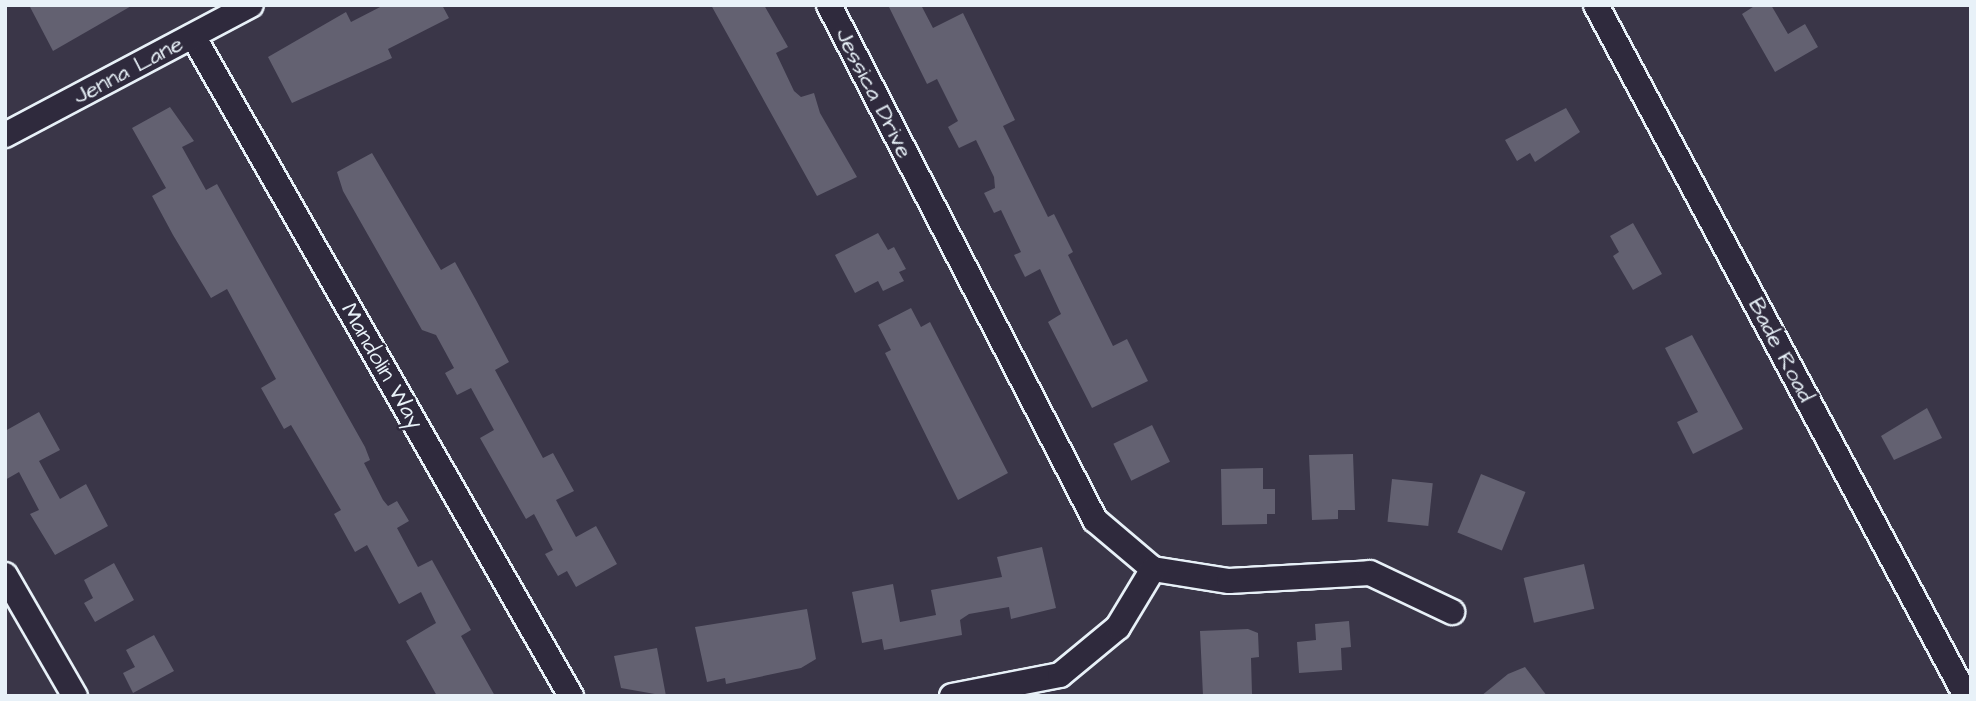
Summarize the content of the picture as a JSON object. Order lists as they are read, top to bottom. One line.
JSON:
{"streets":{"street":["Jenna Lane","Jessica Drive","Bade Road","Mandolin Way"]},"crossings":[["Jenna Lane","Mandolin Way"]]}
